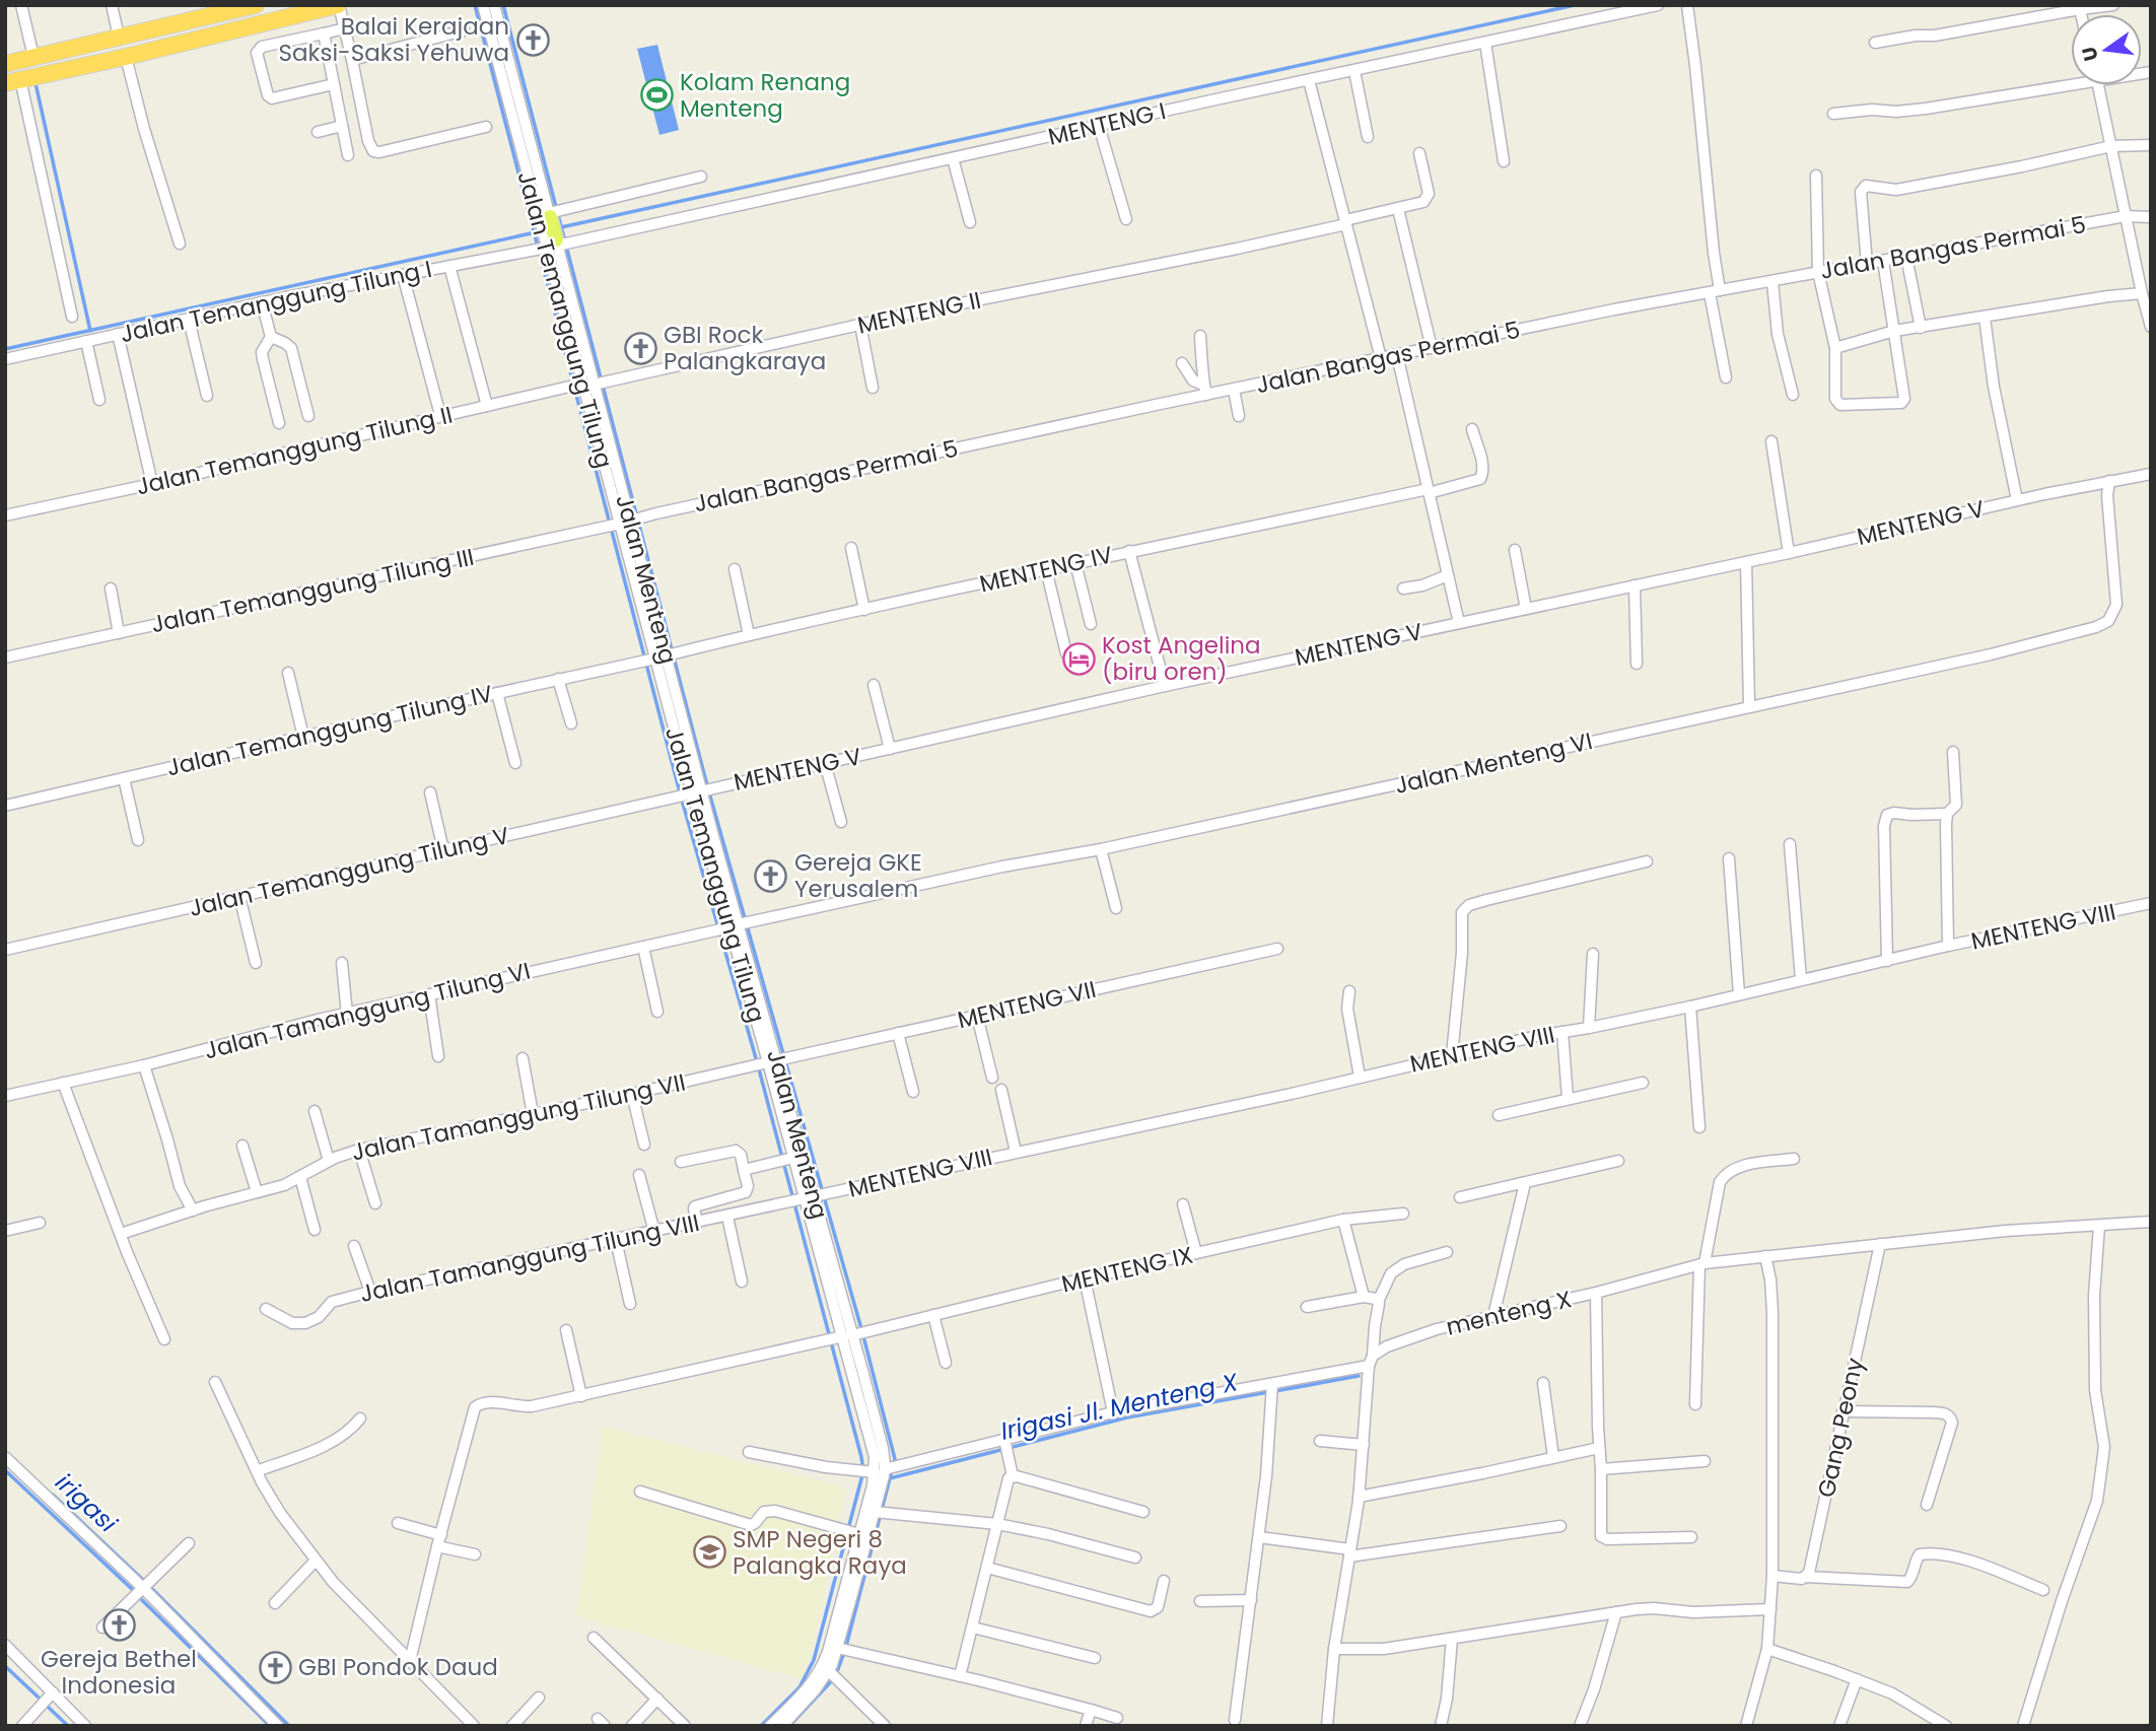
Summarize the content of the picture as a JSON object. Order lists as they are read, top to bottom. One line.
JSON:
{"streets":{"main road":["Jalan Temanggung Tilung"],"street":["MENTENG I","Jalan Bangas Permai 5","Jalan Temanggung Tilung I","MENTENG II","Jalan Temanggung Tilung II","MENTENG V","MENTENG IV","Jalan Menteng","Jalan Temanggung Tilung III","Jalan Temanggung Tilung IV","Jalan Menteng VI","Jalan Temanggung Tilung V","MENTENG VIII","MENTENG VII","Jalan Tamanggung Tilung VI","Jalan Tamanggung Tilung VII","Jalan Tamanggung Tilung VIII","MENTENG IX","menteng X","Gang Peony"]},"crossings":[["MENTENG I","Jalan Temanggung Tilung I"],["MENTENG I","Jalan Temanggung Tilung"],["Jalan Bangas Permai 5","Jalan Temanggung Tilung"],["Jalan Bangas Permai 5","Jalan Temanggung Tilung III"],["Jalan Temanggung Tilung I","Jalan Temanggung Tilung"],["MENTENG II","Jalan Temanggung Tilung"],["MENTENG II","Jalan Temanggung Tilung II"],["Jalan Temanggung Tilung","Jalan Temanggung Tilung II"],["Jalan Temanggung Tilung","MENTENG V"],["Jalan Temanggung Tilung","MENTENG IV"],["Jalan Temanggung Tilung","Jalan Menteng"],["Jalan Temanggung Tilung","Jalan Temanggung Tilung III"],["Jalan Temanggung Tilung","Jalan Temanggung Tilung IV"],["Jalan Temanggung Tilung","Jalan Menteng VI"],["Jalan Temanggung Tilung","Jalan Temanggung Tilung V"],["Jalan Temanggung Tilung","MENTENG VIII"],["Jalan Temanggung Tilung","MENTENG VII"],["Jalan Temanggung Tilung","Jalan Tamanggung Tilung VI"],["Jalan Temanggung Tilung","Jalan Tamanggung Tilung VII"],["Jalan Temanggung Tilung","Jalan Tamanggung Tilung VIII"],["Jalan Temanggung Tilung","MENTENG IX"],["Jalan Temanggung Tilung","menteng X"],["MENTENG V","Jalan Menteng VI"],["MENTENG V","Jalan Temanggung Tilung V"],["MENTENG IV","Jalan Temanggung Tilung IV"],["Jalan Menteng","MENTENG VIII"],["Jalan Menteng","MENTENG VII"],["Jalan Menteng","Jalan Tamanggung Tilung VII"],["Jalan Menteng","Jalan Tamanggung Tilung VIII"],["Jalan Menteng VI","Jalan Tamanggung Tilung VI"],["MENTENG VIII","Jalan Tamanggung Tilung VIII"],["MENTENG VII","Jalan Tamanggung Tilung VII"],["menteng X","Gang Peony"]],"water":["Irigasi Jl. Menteng X","irigasi"],"places":{"church":["Balai Kerajaan Saksi-Saksi Yehuwa","GBI Rock Palangkaraya","Gereja GKE Yerusalem","Gereja Bethel Indonesia","GBI Pondok Daud"],"sports":["Kolam Renang Menteng"],"hotel":["Kost Angelina (biru oren)"],"school or university":["SMP Negeri 8 Palangka Raya"]},"north":"left"}
